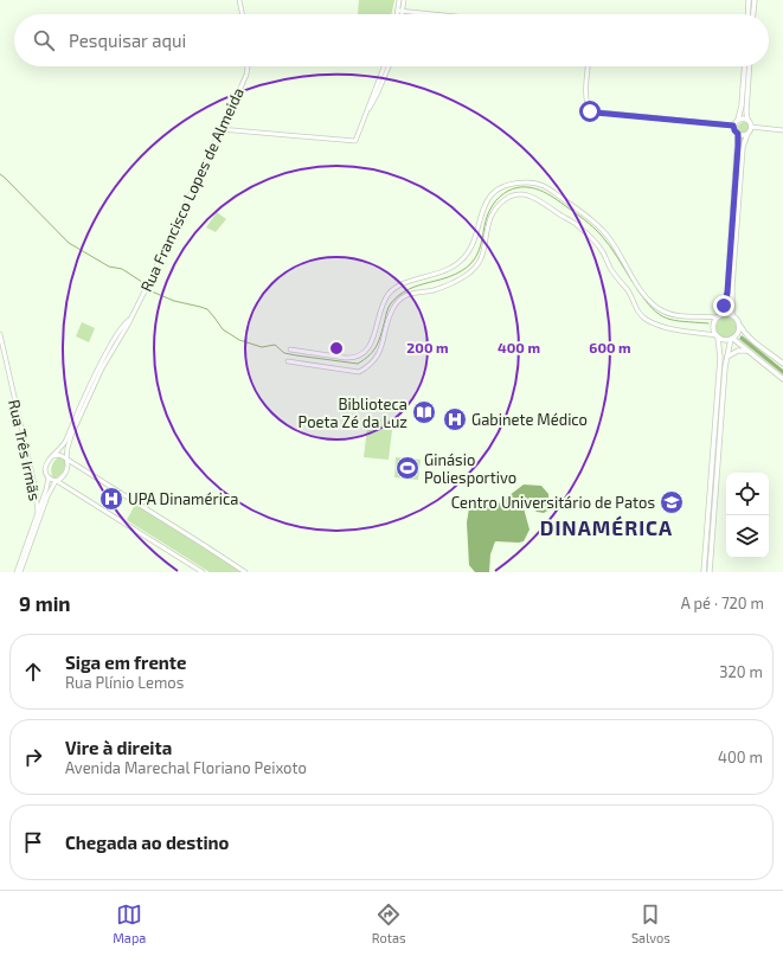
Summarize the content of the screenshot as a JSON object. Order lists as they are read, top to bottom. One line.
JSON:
{"streets":{"street":["Rua Francisco Lopes de Almeida","Rua Três Irmãs"]},"districts":["DINAMÉRICA"],"places":{"library":["Biblioteca Poeta Zé da Luz"],"hospital":["Gabinete Médico","UPA Dinamérica"],"sports":["Ginásio Poliesportivo"],"school or university":["Centro Universitário de Patos"]},"page":{"search":"Pesquisar aqui","heading":["9 min","A pé · 720 m"],"list":[["Siga em frente","Rua Plínio Lemos","320 m"],["Vire à direita","Avenida Marechal Floriano Peixoto","400 m"],"Chegada ao destino"],"nav":["Mapa","Rotas","Salvos"]},"rings":["200 m","400 m","600 m"]}
